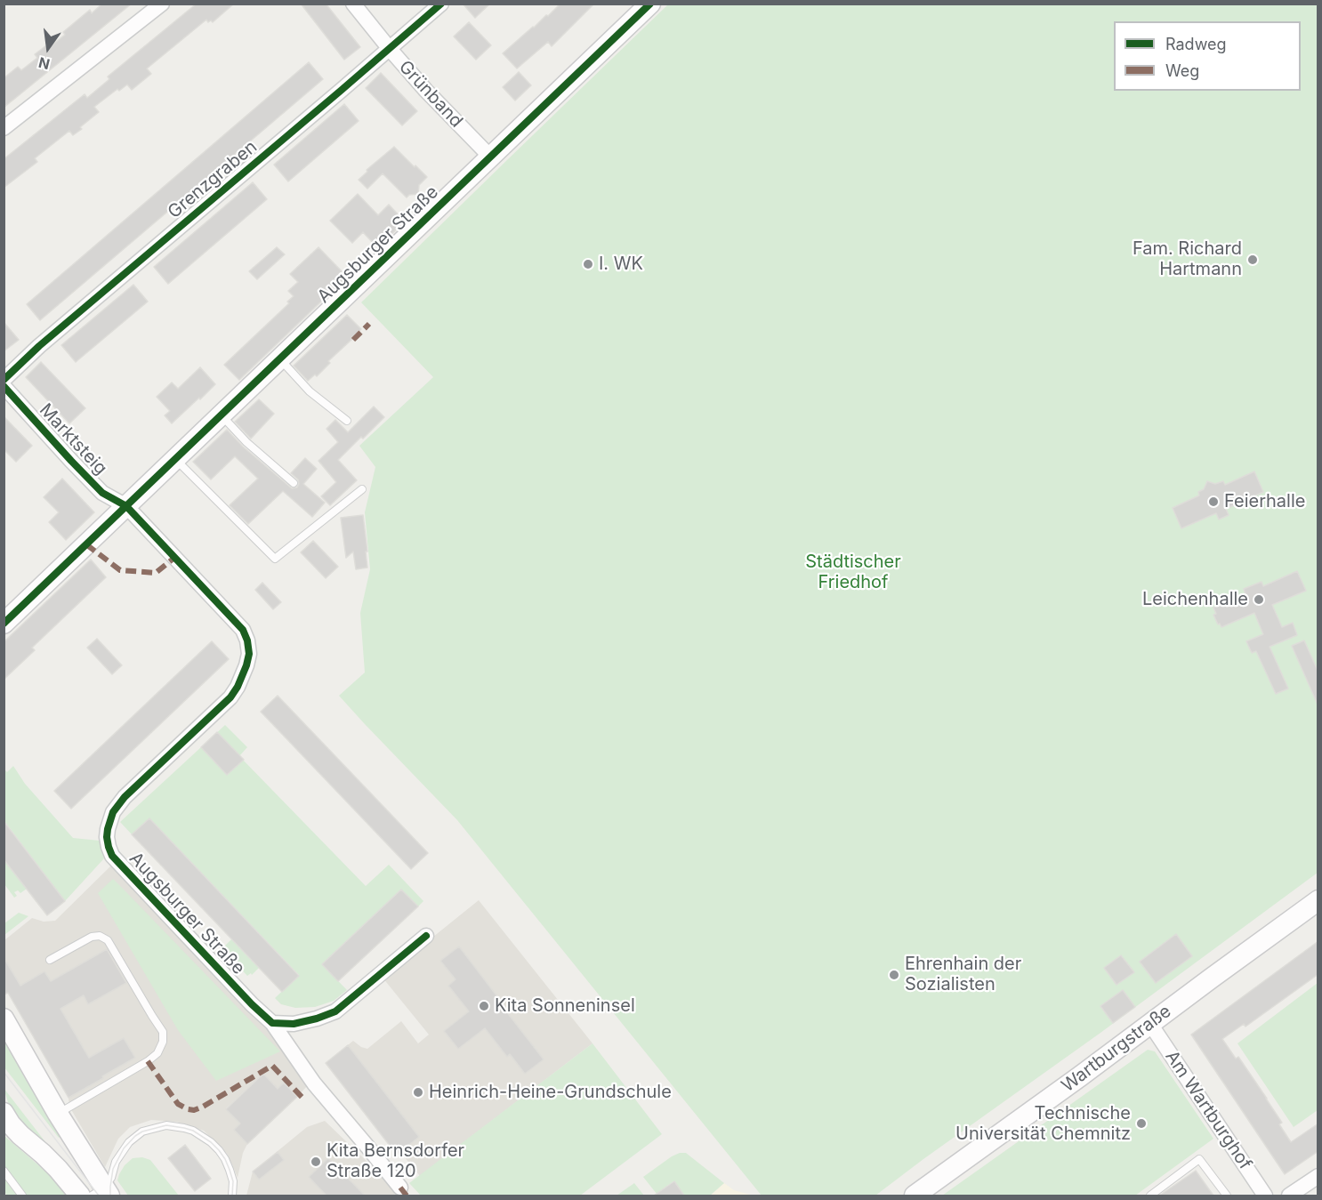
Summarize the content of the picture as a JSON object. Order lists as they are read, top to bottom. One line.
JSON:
{"streets":{"street":["Grünband","Grenzgraben","Augsburger Straße","Marktsteig","Wartburgstraße","Am Wartburghof"]},"crossings":[["Grünband","Grenzgraben"],["Grünband","Augsburger Straße"],["Augsburger Straße","Marktsteig"],["Wartburgstraße","Am Wartburghof"]],"parks":["Städtischer Friedhof"],"places":["Fam. Richard Hartmann","I. WK","Feierhalle","Leichenhalle","Ehrenhain der Sozialisten","Kita Sonneninsel","Heinrich-Heine-Grundschule","Technische Universität Chemnitz","Kita Bernsdorfer Straße 120"],"legend":["Radweg","Weg"],"north":"bottom"}
